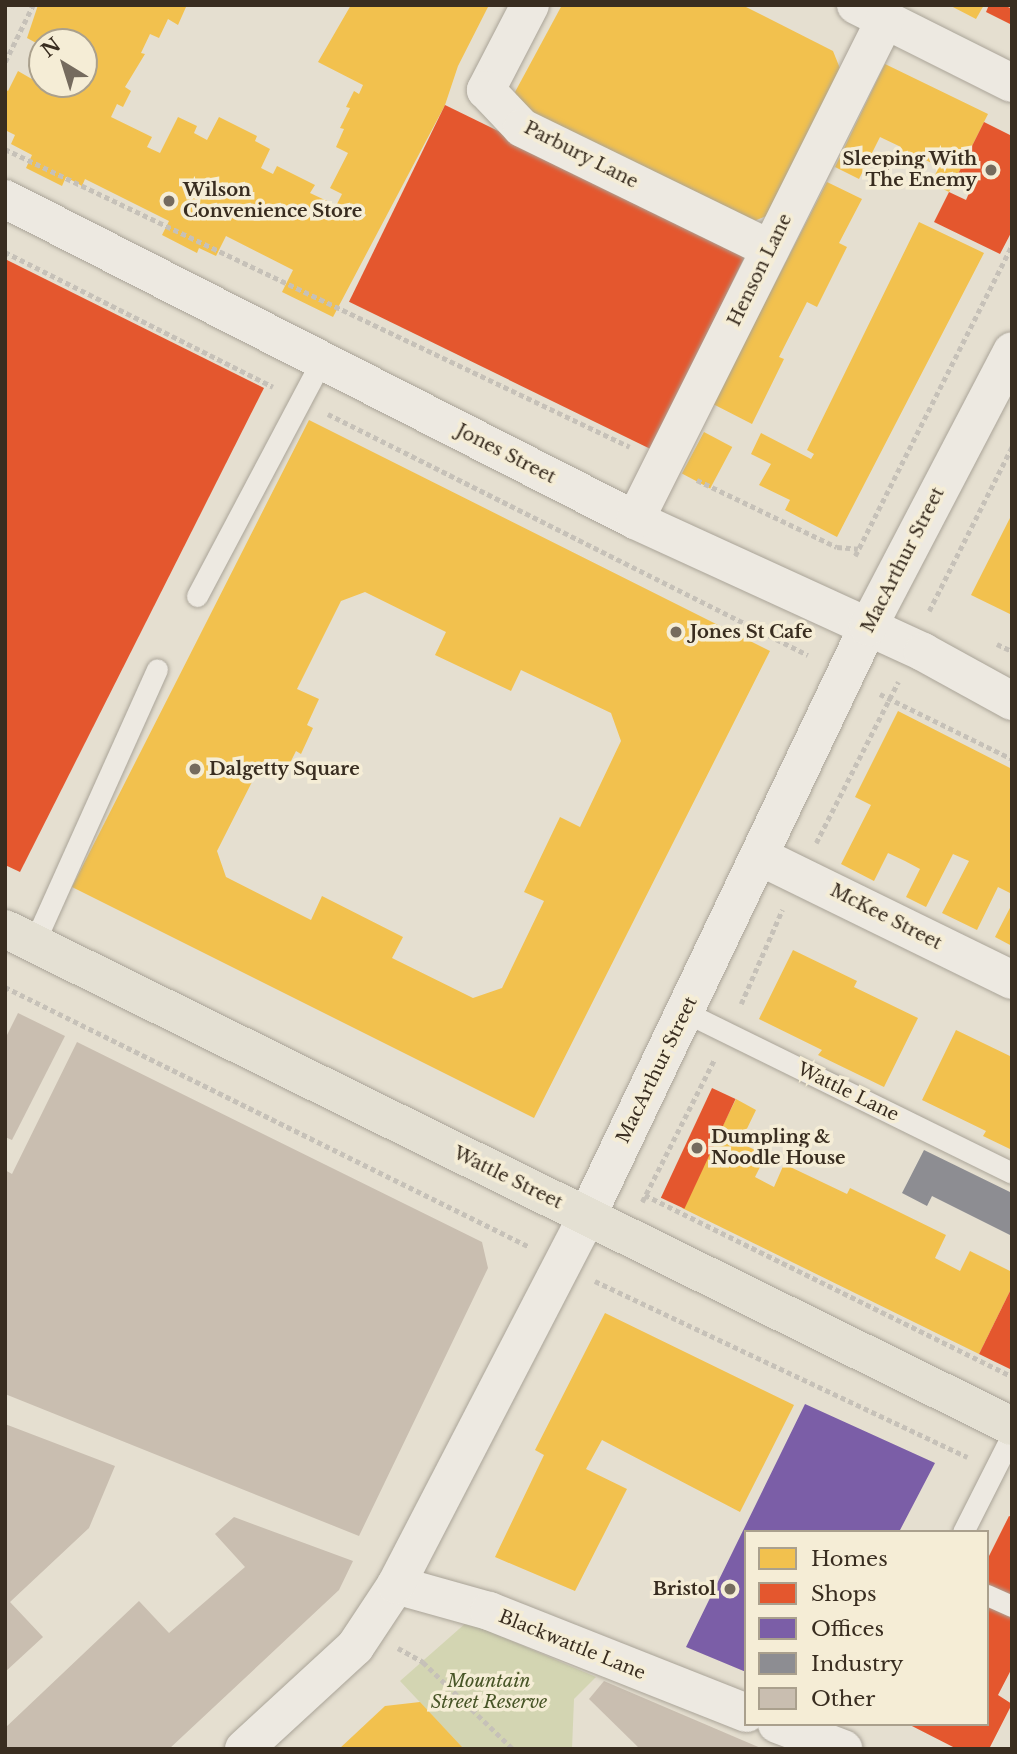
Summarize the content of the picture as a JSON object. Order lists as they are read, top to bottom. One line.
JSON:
{"streets":{"main road":["Wattle Street"],"street":["Parbury Lane","Henson Lane","Jones Street","MacArthur Street","McKee Street","Blackwattle Lane"],"lane":["Wattle Lane"]},"crossings":[["Parbury Lane","Henson Lane"],["Henson Lane","Jones Street"],["Jones Street","MacArthur Street"],["MacArthur Street","McKee Street"],["MacArthur Street","Wattle Lane"],["MacArthur Street","Wattle Street"],["MacArthur Street","Blackwattle Lane"]],"parks":["Mountain Street Reserve"],"places":["Sleeping With The Enemy","Wilson Convenience Store","Jones St Cafe","Dalgetty Square","Dumpling & Noodle House","Bristol"],"legend":["Homes","Shops","Offices","Industry","Other"],"north":"top left"}
